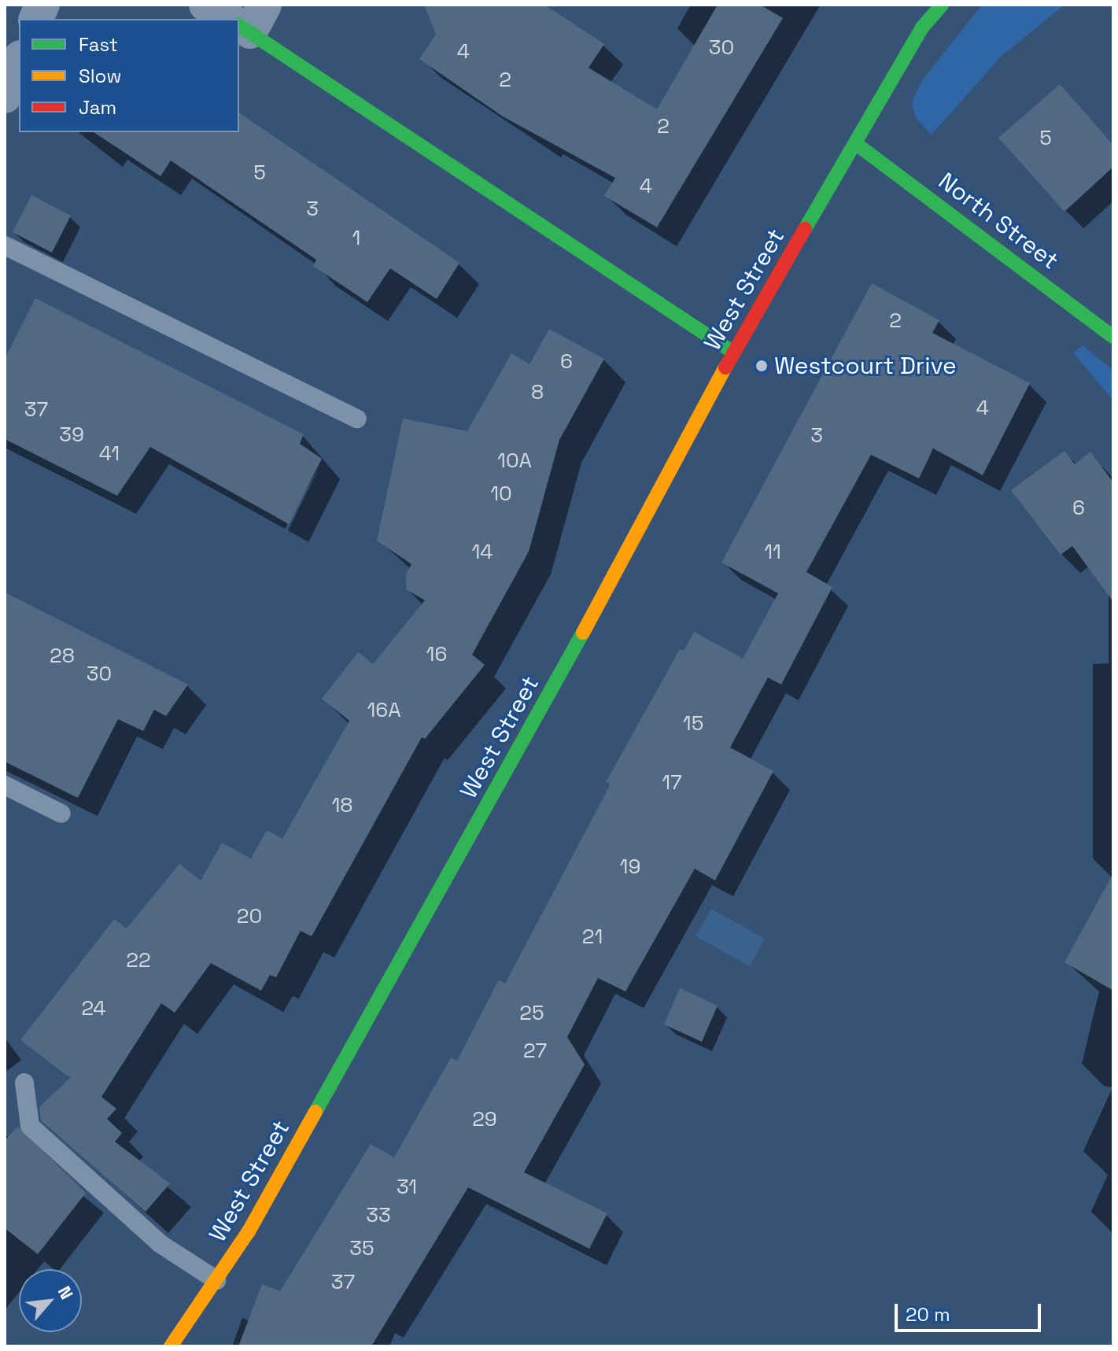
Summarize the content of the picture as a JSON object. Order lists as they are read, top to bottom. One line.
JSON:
{"streets":{"street":["North Street","West Street"]},"crossings":[["North Street","West Street"]],"places":["Westcourt Drive"],"house_numbers":["30","4","2","2","5","5","4","3","1","2","6","8","4","37","39","3","41","10A","10","6","14","11","16","28","30","16A","15","17","18","19","20","21","22","24","25","27","29","31","33","35","37"],"legend":["Fast","Slow","Jam"],"scale_bar":"20 m","north":"top right"}
